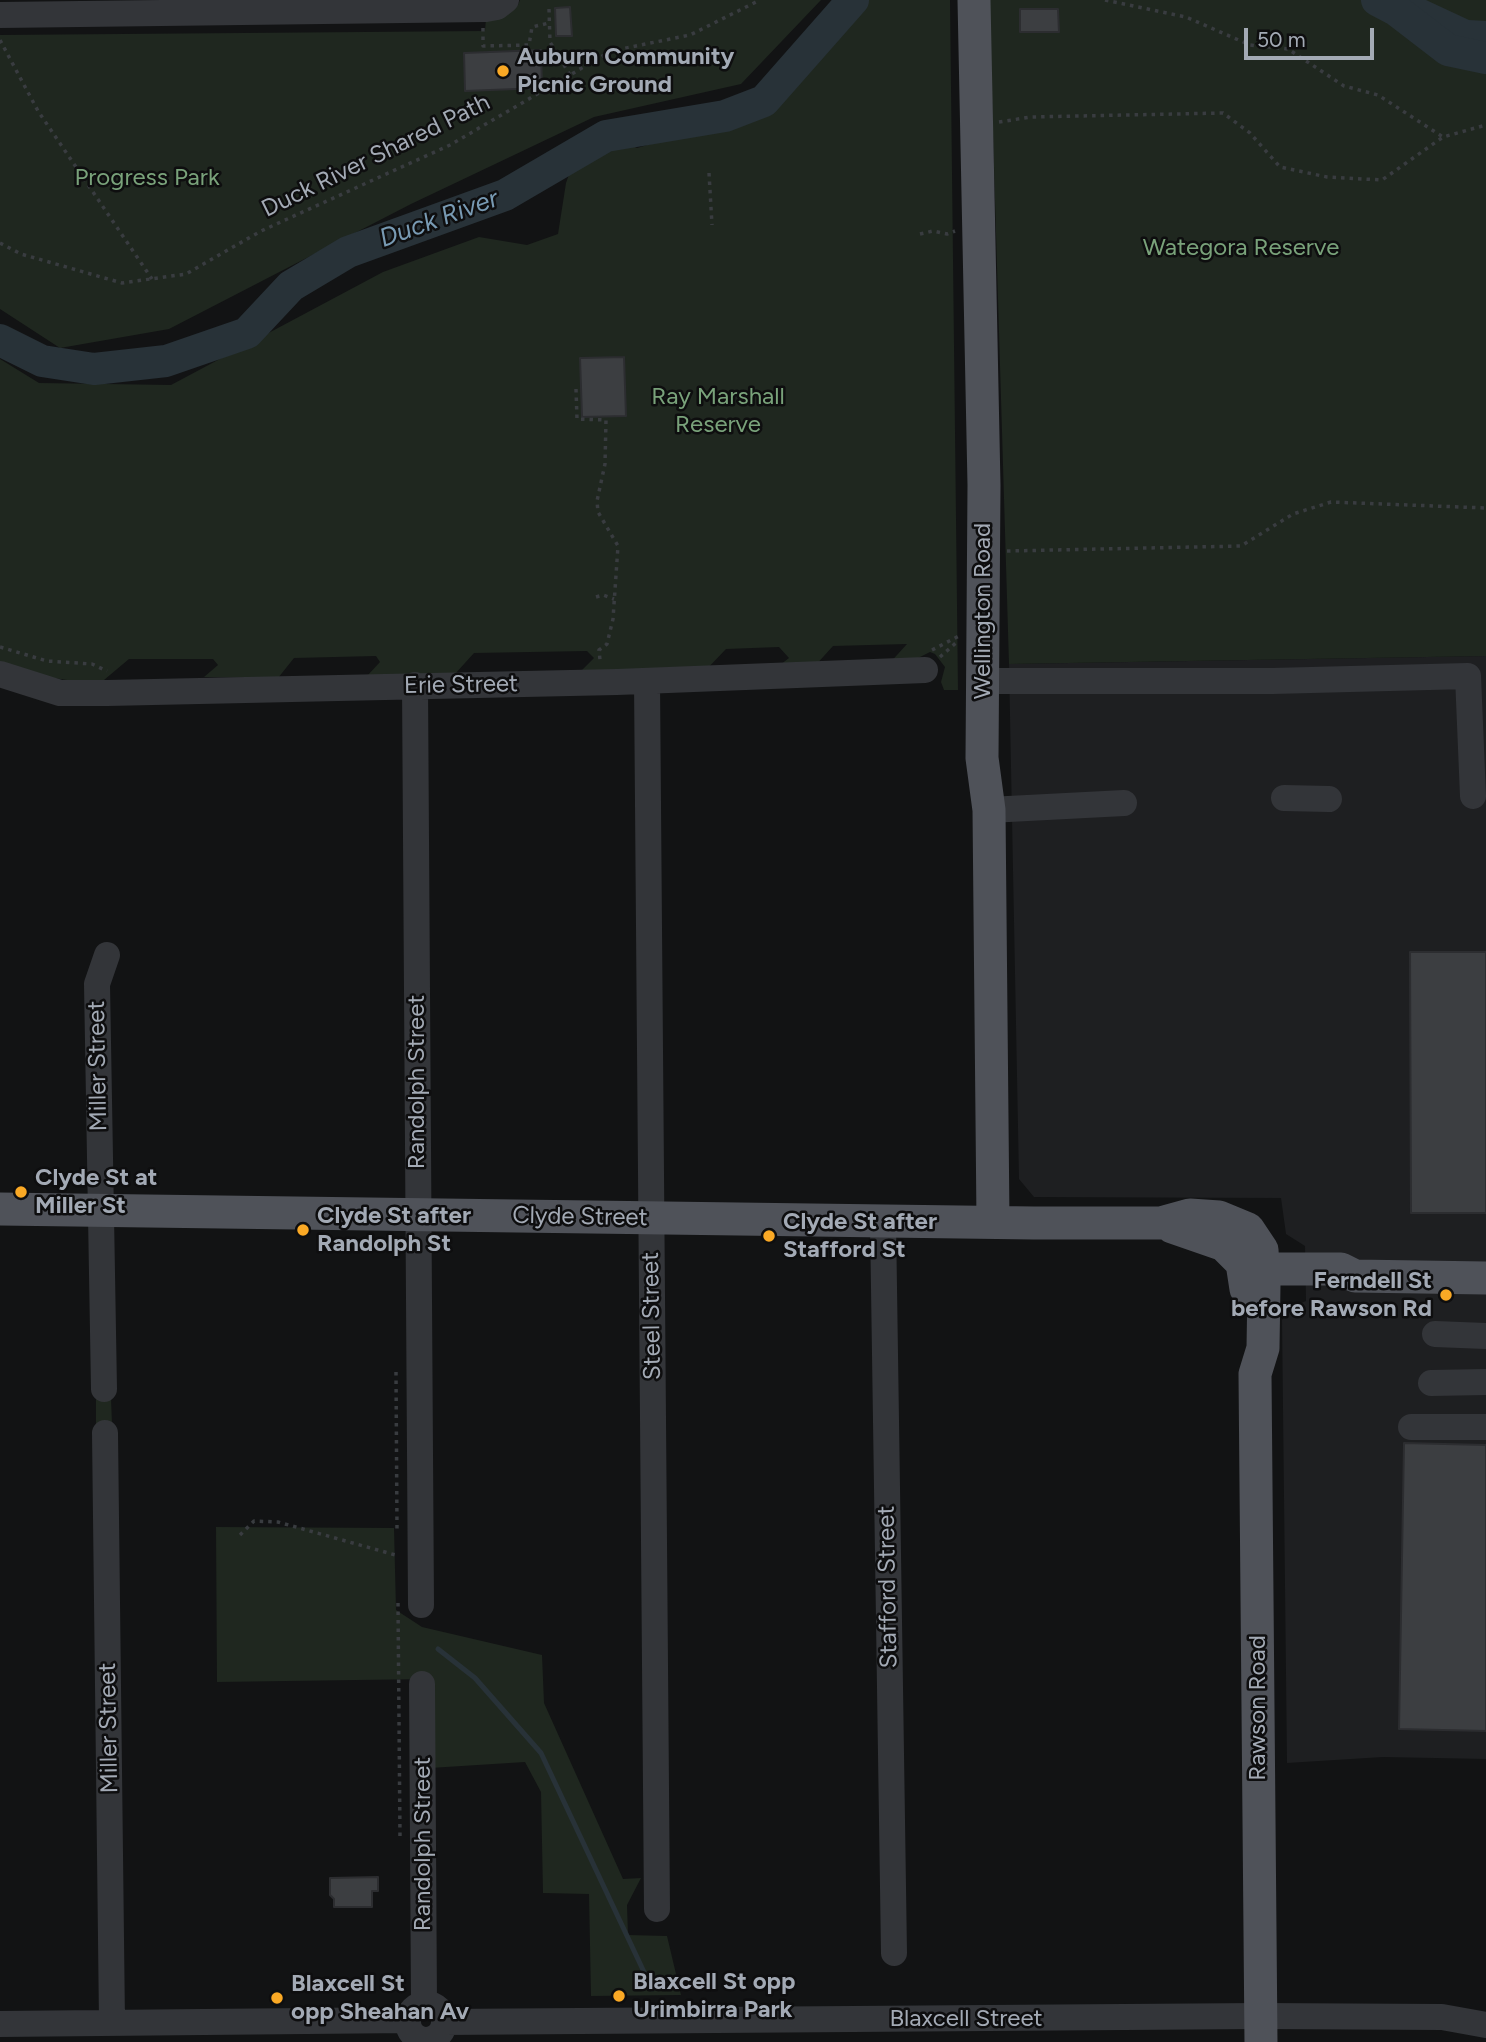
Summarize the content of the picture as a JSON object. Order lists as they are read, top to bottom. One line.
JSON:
{"streets":{"main road":["Wellington Road","Clyde Street","Rawson Road"],"street":["Erie Street","Miller Street","Randolph Street","Steel Street","Stafford Street","Blaxcell Street"],"path":["Duck River Shared Path"]},"crossings":[["Wellington Road","Clyde Street"],["Erie Street","Randolph Street"],["Erie Street","Steel Street"],["Miller Street","Clyde Street"],["Randolph Street","Clyde Street"],["Clyde Street","Steel Street"],["Clyde Street","Stafford Street"],["Clyde Street","Rawson Road"],["Rawson Road","Blaxcell Street"]],"water":["Duck River"],"parks":["Progress Park","Wategora Reserve","Ray Marshall Reserve"],"places":["Auburn Community Picnic Ground","Clyde St at Miller St","Clyde St after Randolph St","Clyde St after Stafford St","Ferndell St before Rawson Rd","Blaxcell St opp Urimbirra Park","Blaxcell St opp Sheahan Av"],"scale_bar":"50 m"}
